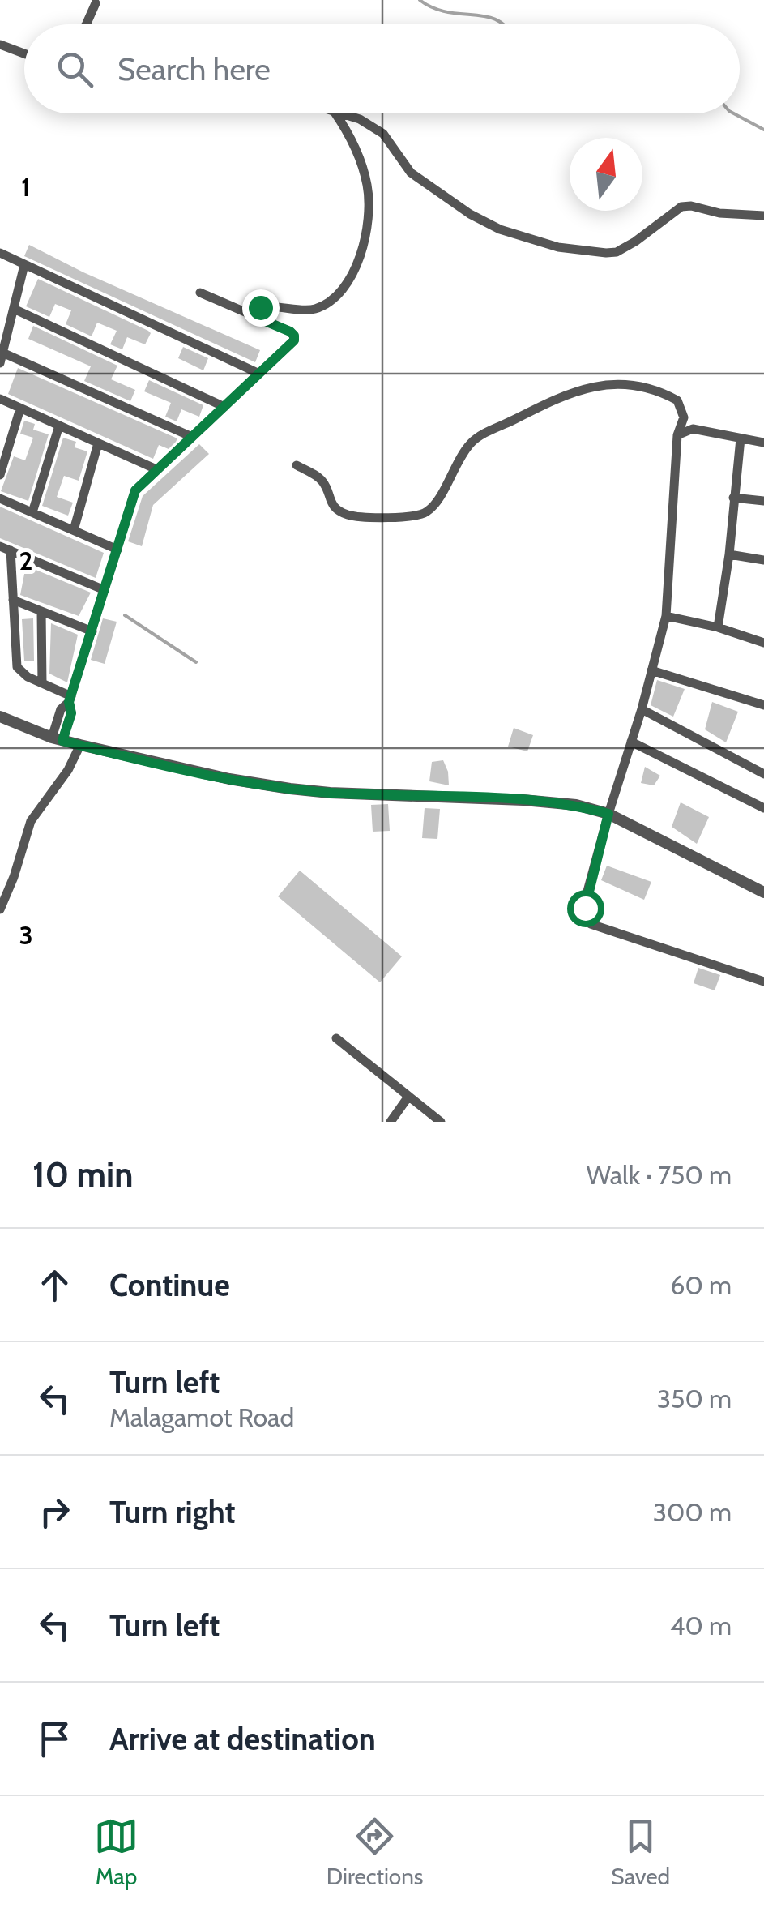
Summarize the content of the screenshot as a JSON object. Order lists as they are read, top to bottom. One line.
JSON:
{"north":"top","page":{"search":"Search here","heading":["10 min","Walk · 750 m"],"list":[["Continue","60 m"],["Turn left","Malagamot Road","350 m"],["Turn right","300 m"],["Turn left","40 m"],"Arrive at destination"],"nav":["Map","Directions","Saved"]},"grid":{"rows":["1","2","3"]}}
